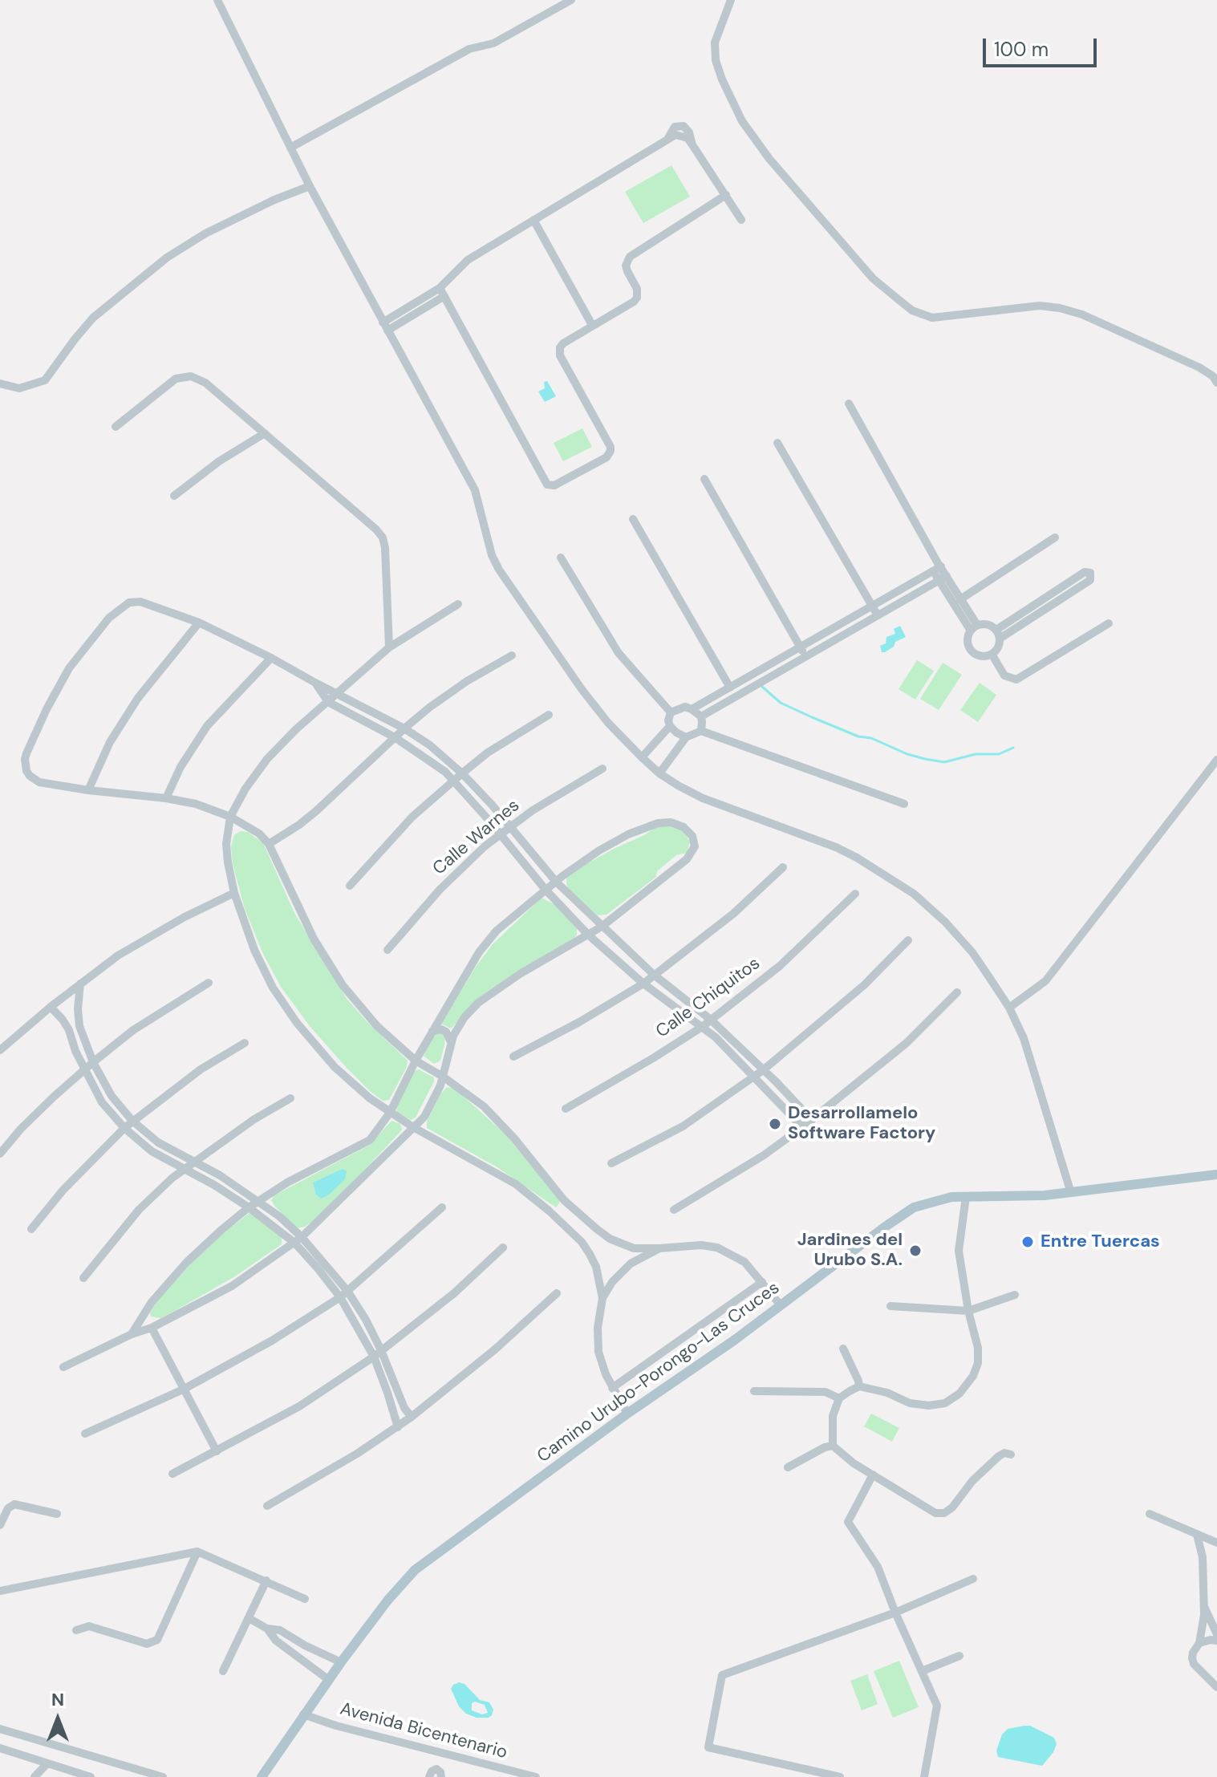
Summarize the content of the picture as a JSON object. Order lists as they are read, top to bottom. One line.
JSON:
{"streets":{"main road":["Camino Urubo-Porongo-Las Cruces"],"street":["Calle Warnes","Calle Chiquitos","Avenida Bicentenario"]},"crossings":[["Camino Urubo-Porongo-Las Cruces","Avenida Bicentenario"]],"places":["Desarrollamelo Software Factory","Entre Tuercas","Jardines del Urubo S.A."],"scale_bar":"100 m","north":"top"}
